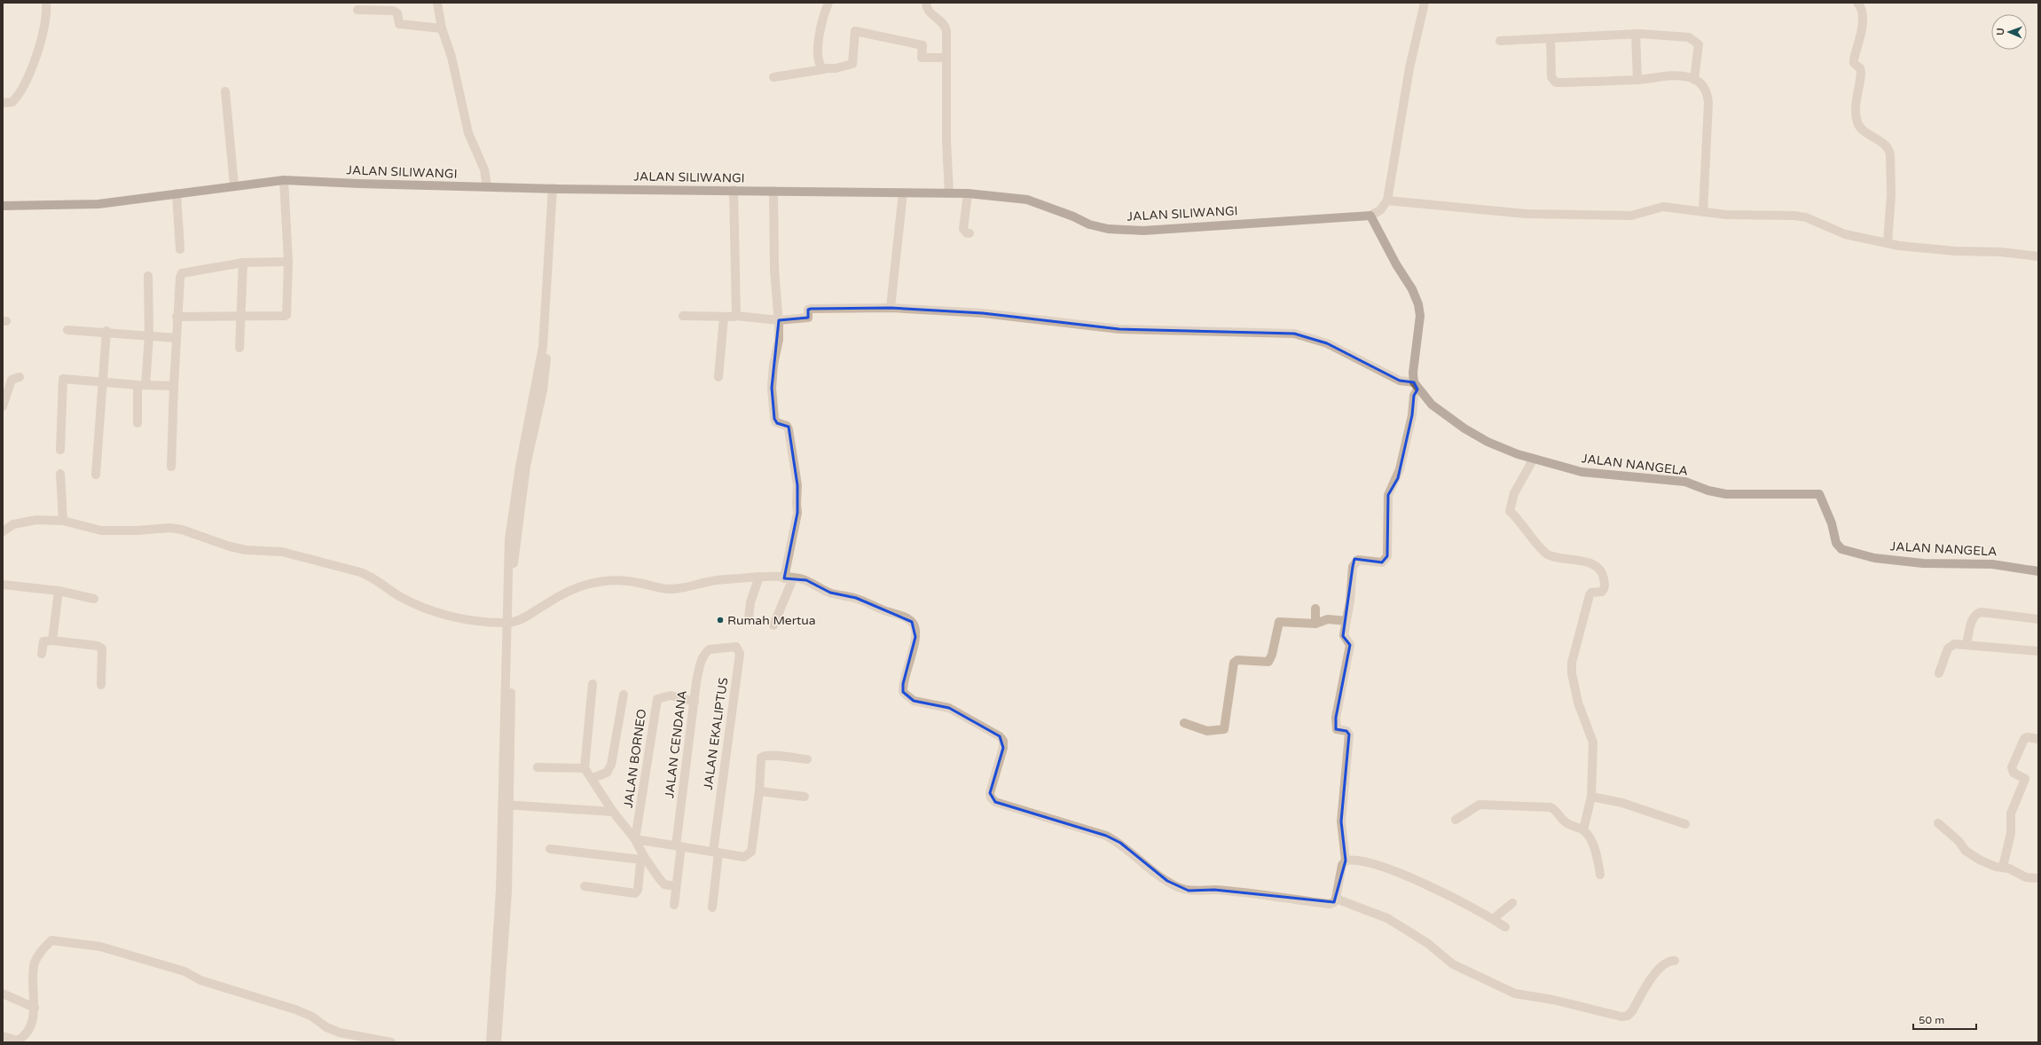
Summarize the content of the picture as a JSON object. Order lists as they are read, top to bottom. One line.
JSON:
{"streets":{"main road":["JALAN SILIWANGI","JALAN NANGELA"],"street":["JALAN EKALIPTUS","JALAN CENDANA","JALAN BORNEO"]},"crossings":[["JALAN EKALIPTUS","JALAN CENDANA"],["JALAN CENDANA","JALAN BORNEO"]],"places":["Rumah Mertua"],"scale_bar":"50 m","north":"left"}
